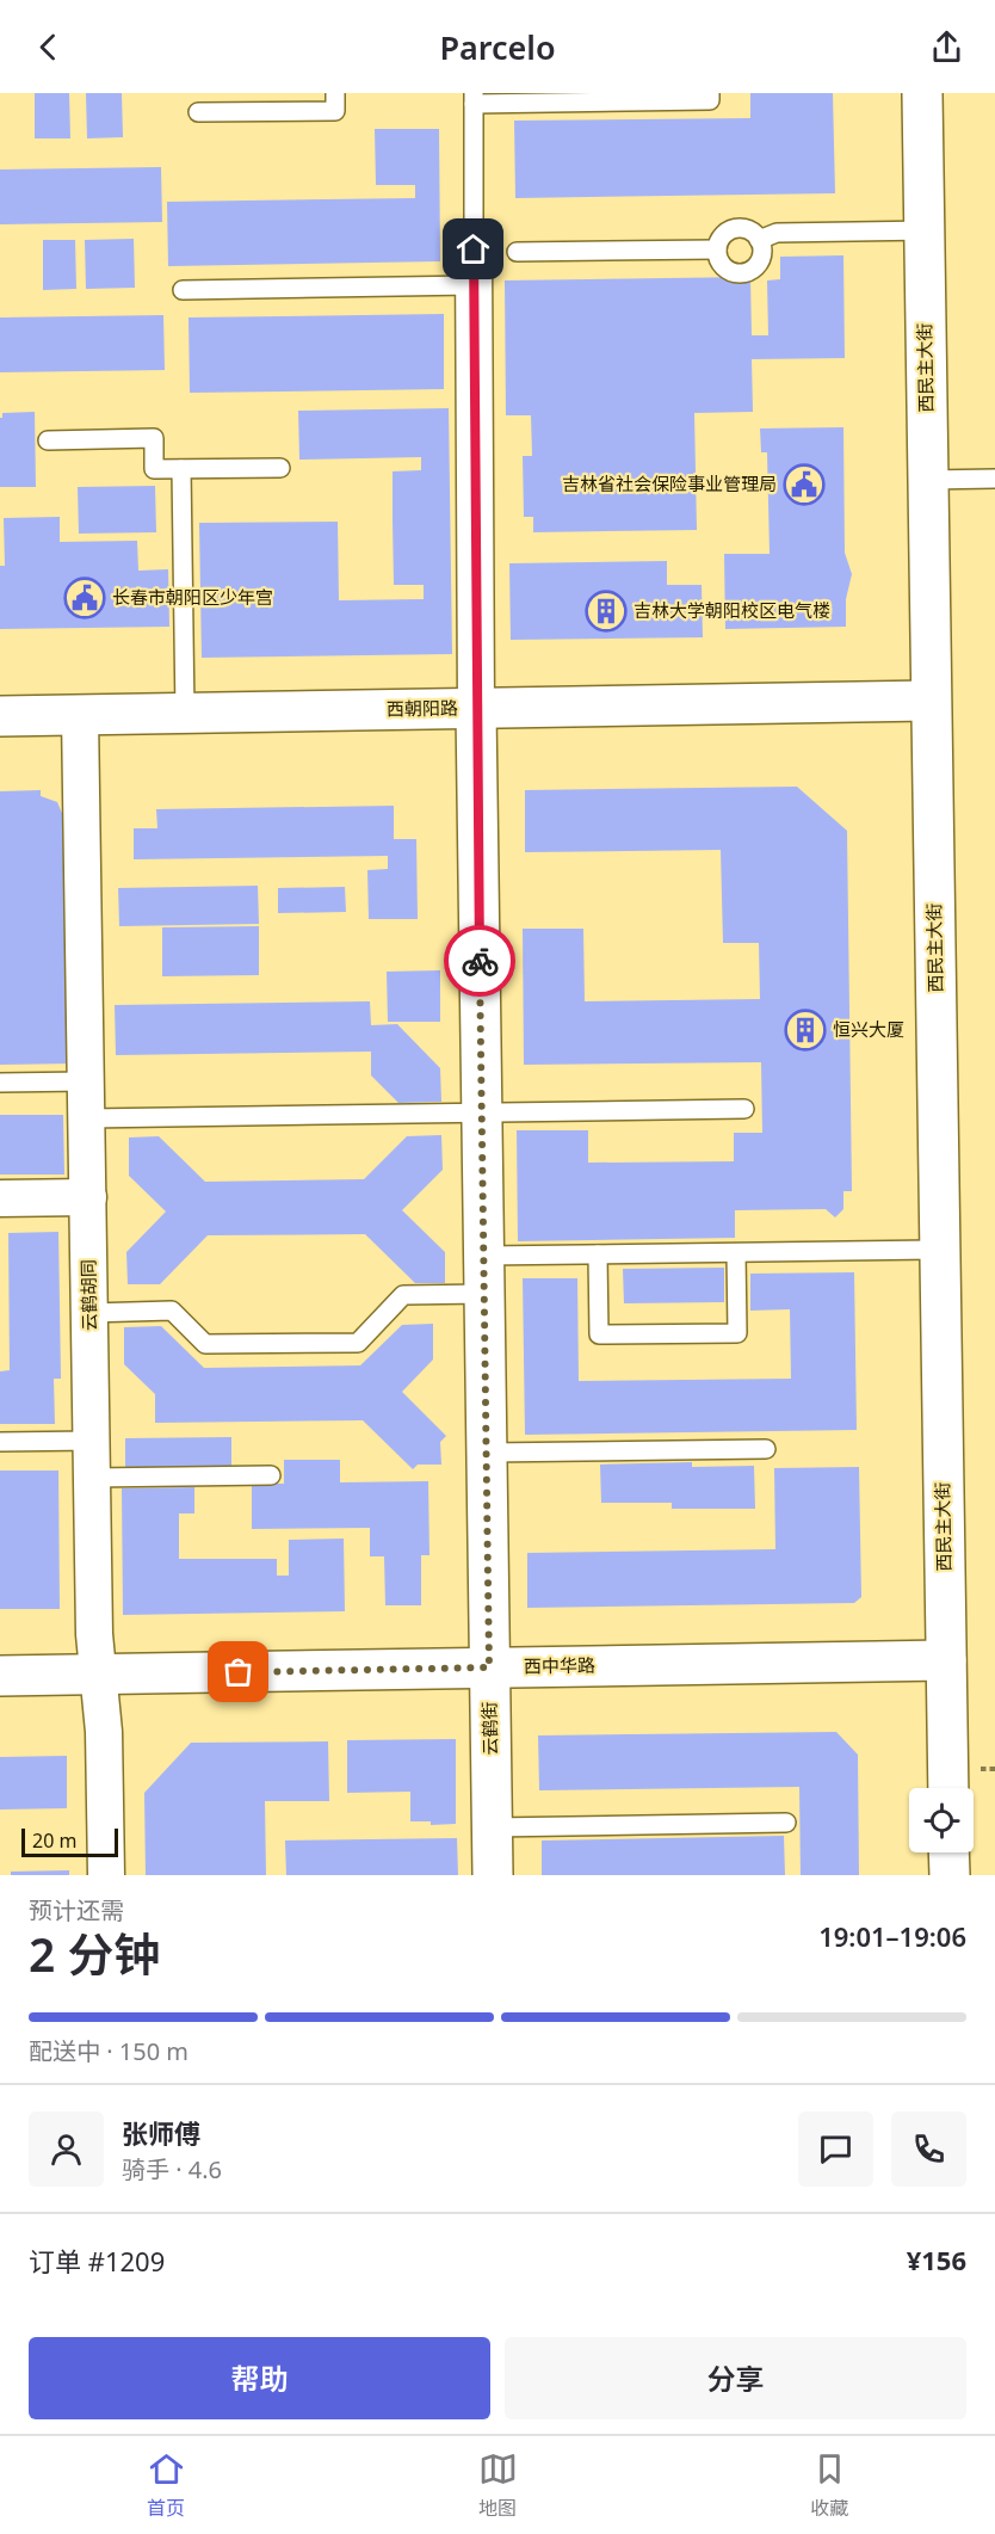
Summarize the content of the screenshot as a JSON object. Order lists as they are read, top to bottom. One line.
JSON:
{"streets":{"main road":["西民主大街","西朝阳路","西中华路","云鹤街"],"street":["云鹤胡同"]},"crossings":[["西民主大街","西朝阳路"],["西民主大街","西中华路"],["西朝阳路","云鹤胡同"],["西朝阳路","云鹤街"],["云鹤胡同","西中华路"],["西中华路","云鹤街"]],"places":{"public building":["吉林省社会保险事业管理局","长春市朝阳区少年宫"],"building":["吉林大学朝阳校区电气楼","恒兴大厦"]},"scale_bar":"20 m","page":{"header":"Parcelo","scale":"20 m","heading":["2 分钟","预计还需","19:01–19:06"],"panel":["张师傅","骑手 · 4.6","订单 #1209","¥156"],"bar":"配送中 · 150 m","buttons":["帮助","分享"],"tabs":["首页","地图","收藏"]}}
